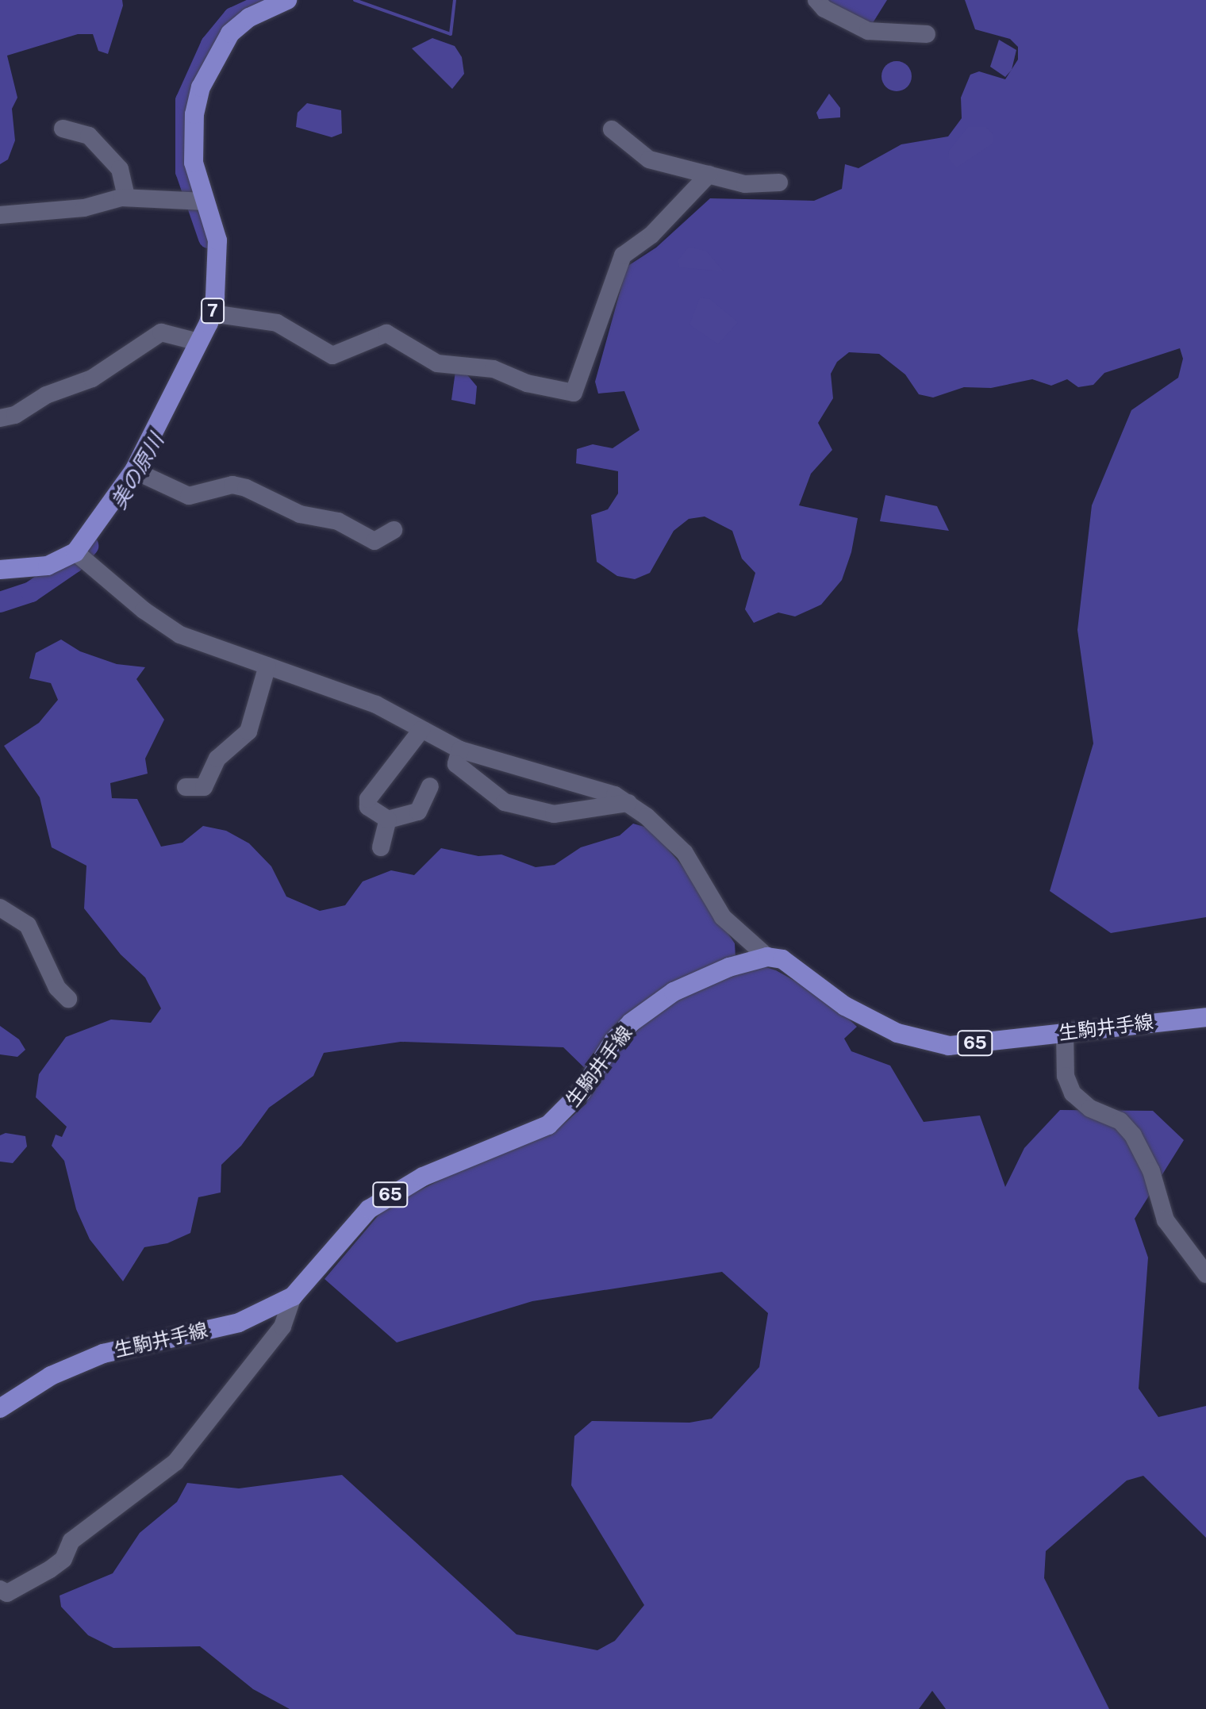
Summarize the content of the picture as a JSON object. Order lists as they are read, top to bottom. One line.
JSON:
{"streets":{"main road":["7","生駒井手線","65"]},"water":["美の原川"]}
